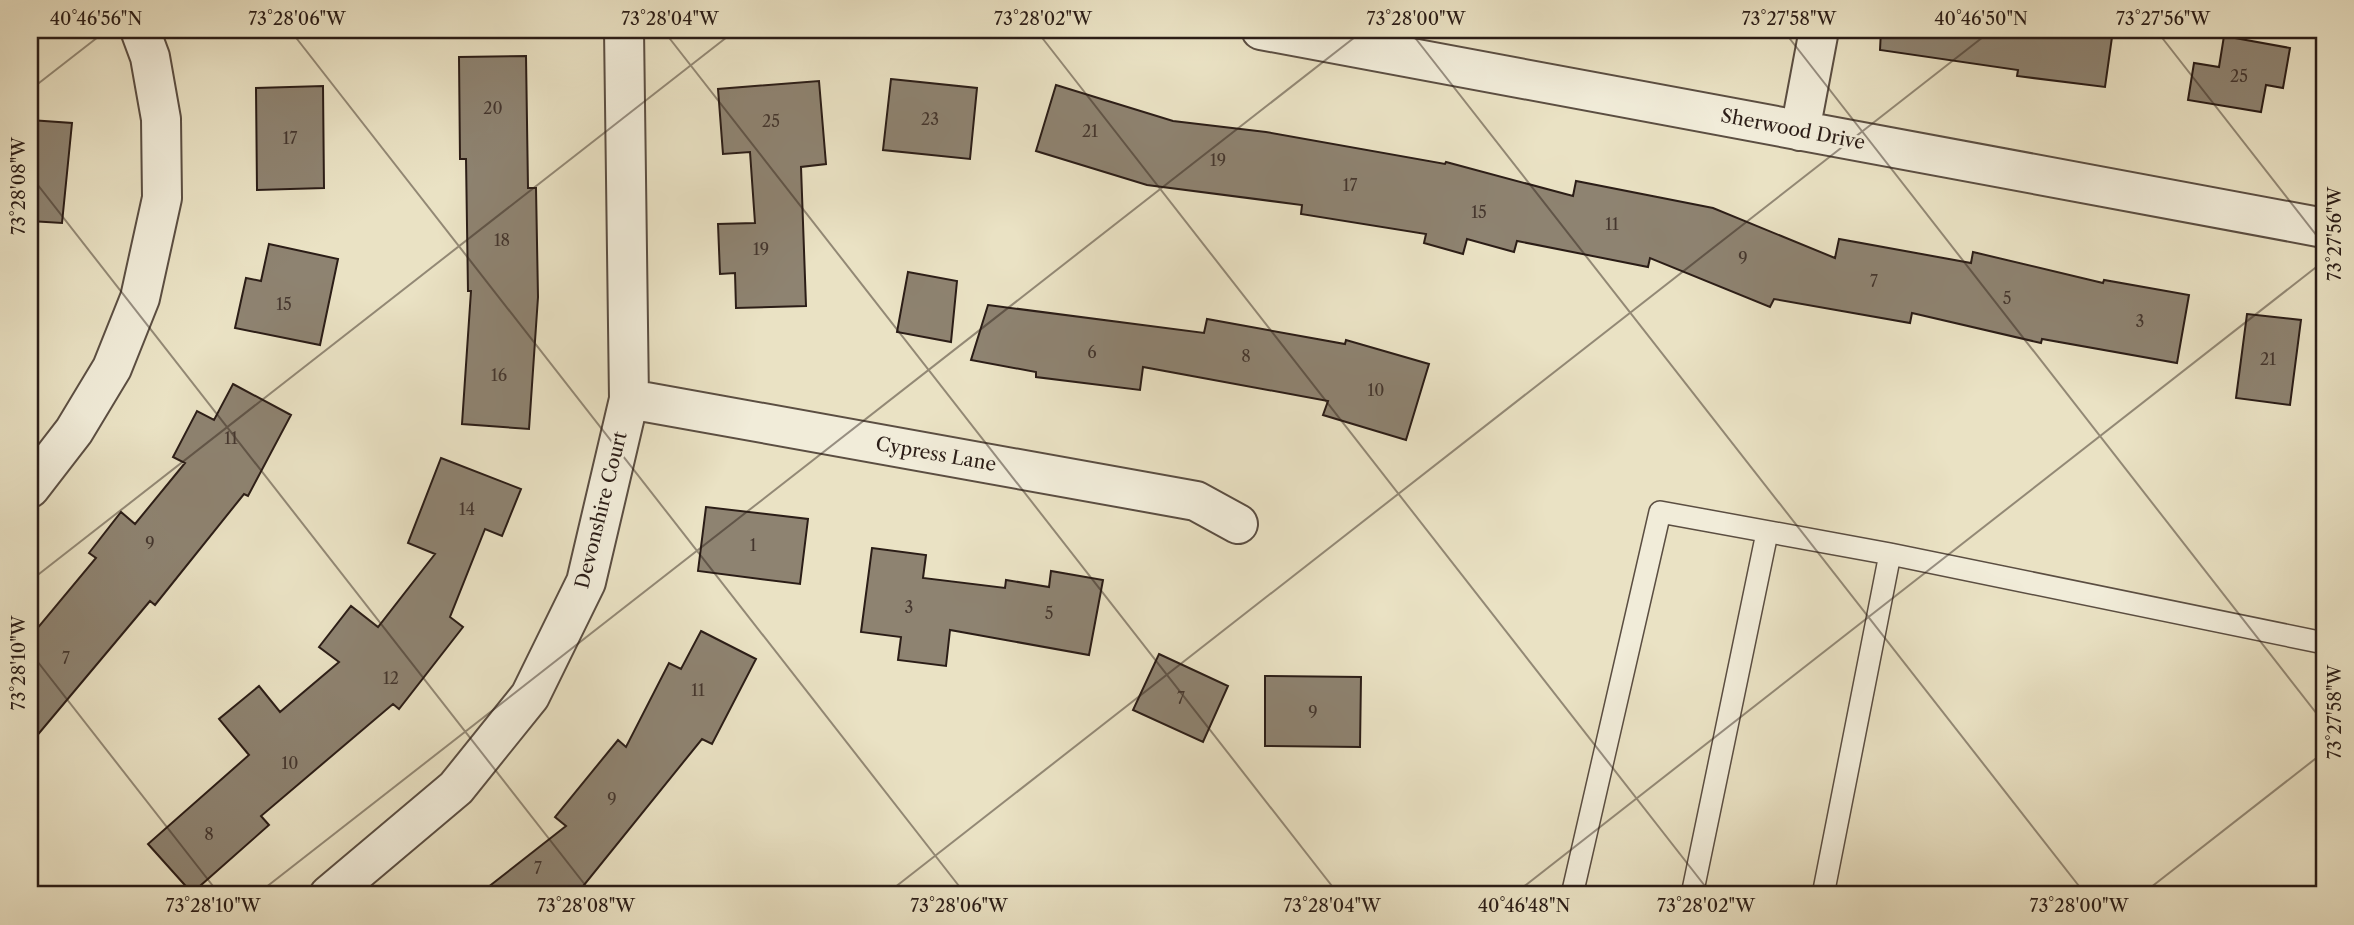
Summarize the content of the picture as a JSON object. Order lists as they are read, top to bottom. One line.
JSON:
{"streets":{"street":["Sherwood Drive","Cypress Lane","Devonshire Court"]},"crossings":[["Cypress Lane","Devonshire Court"]],"house_numbers":["25","20","23","25","21","17","19","17","15","11","18","19","9","7","5","15","3","6","8","21","16","10","11","14","9","1","3","5","7","12","11","7","9","10","9","8","7"],"coordinates":["40°46'56\"N","73°28'06\"W","73°28'04\"W","73°28'02\"W","73°28'00\"W","73°27'58\"W","40°46'50\"N","73°27'56\"W","73°28'08\"W","73°28'10\"W","40°46'48\"N"]}
